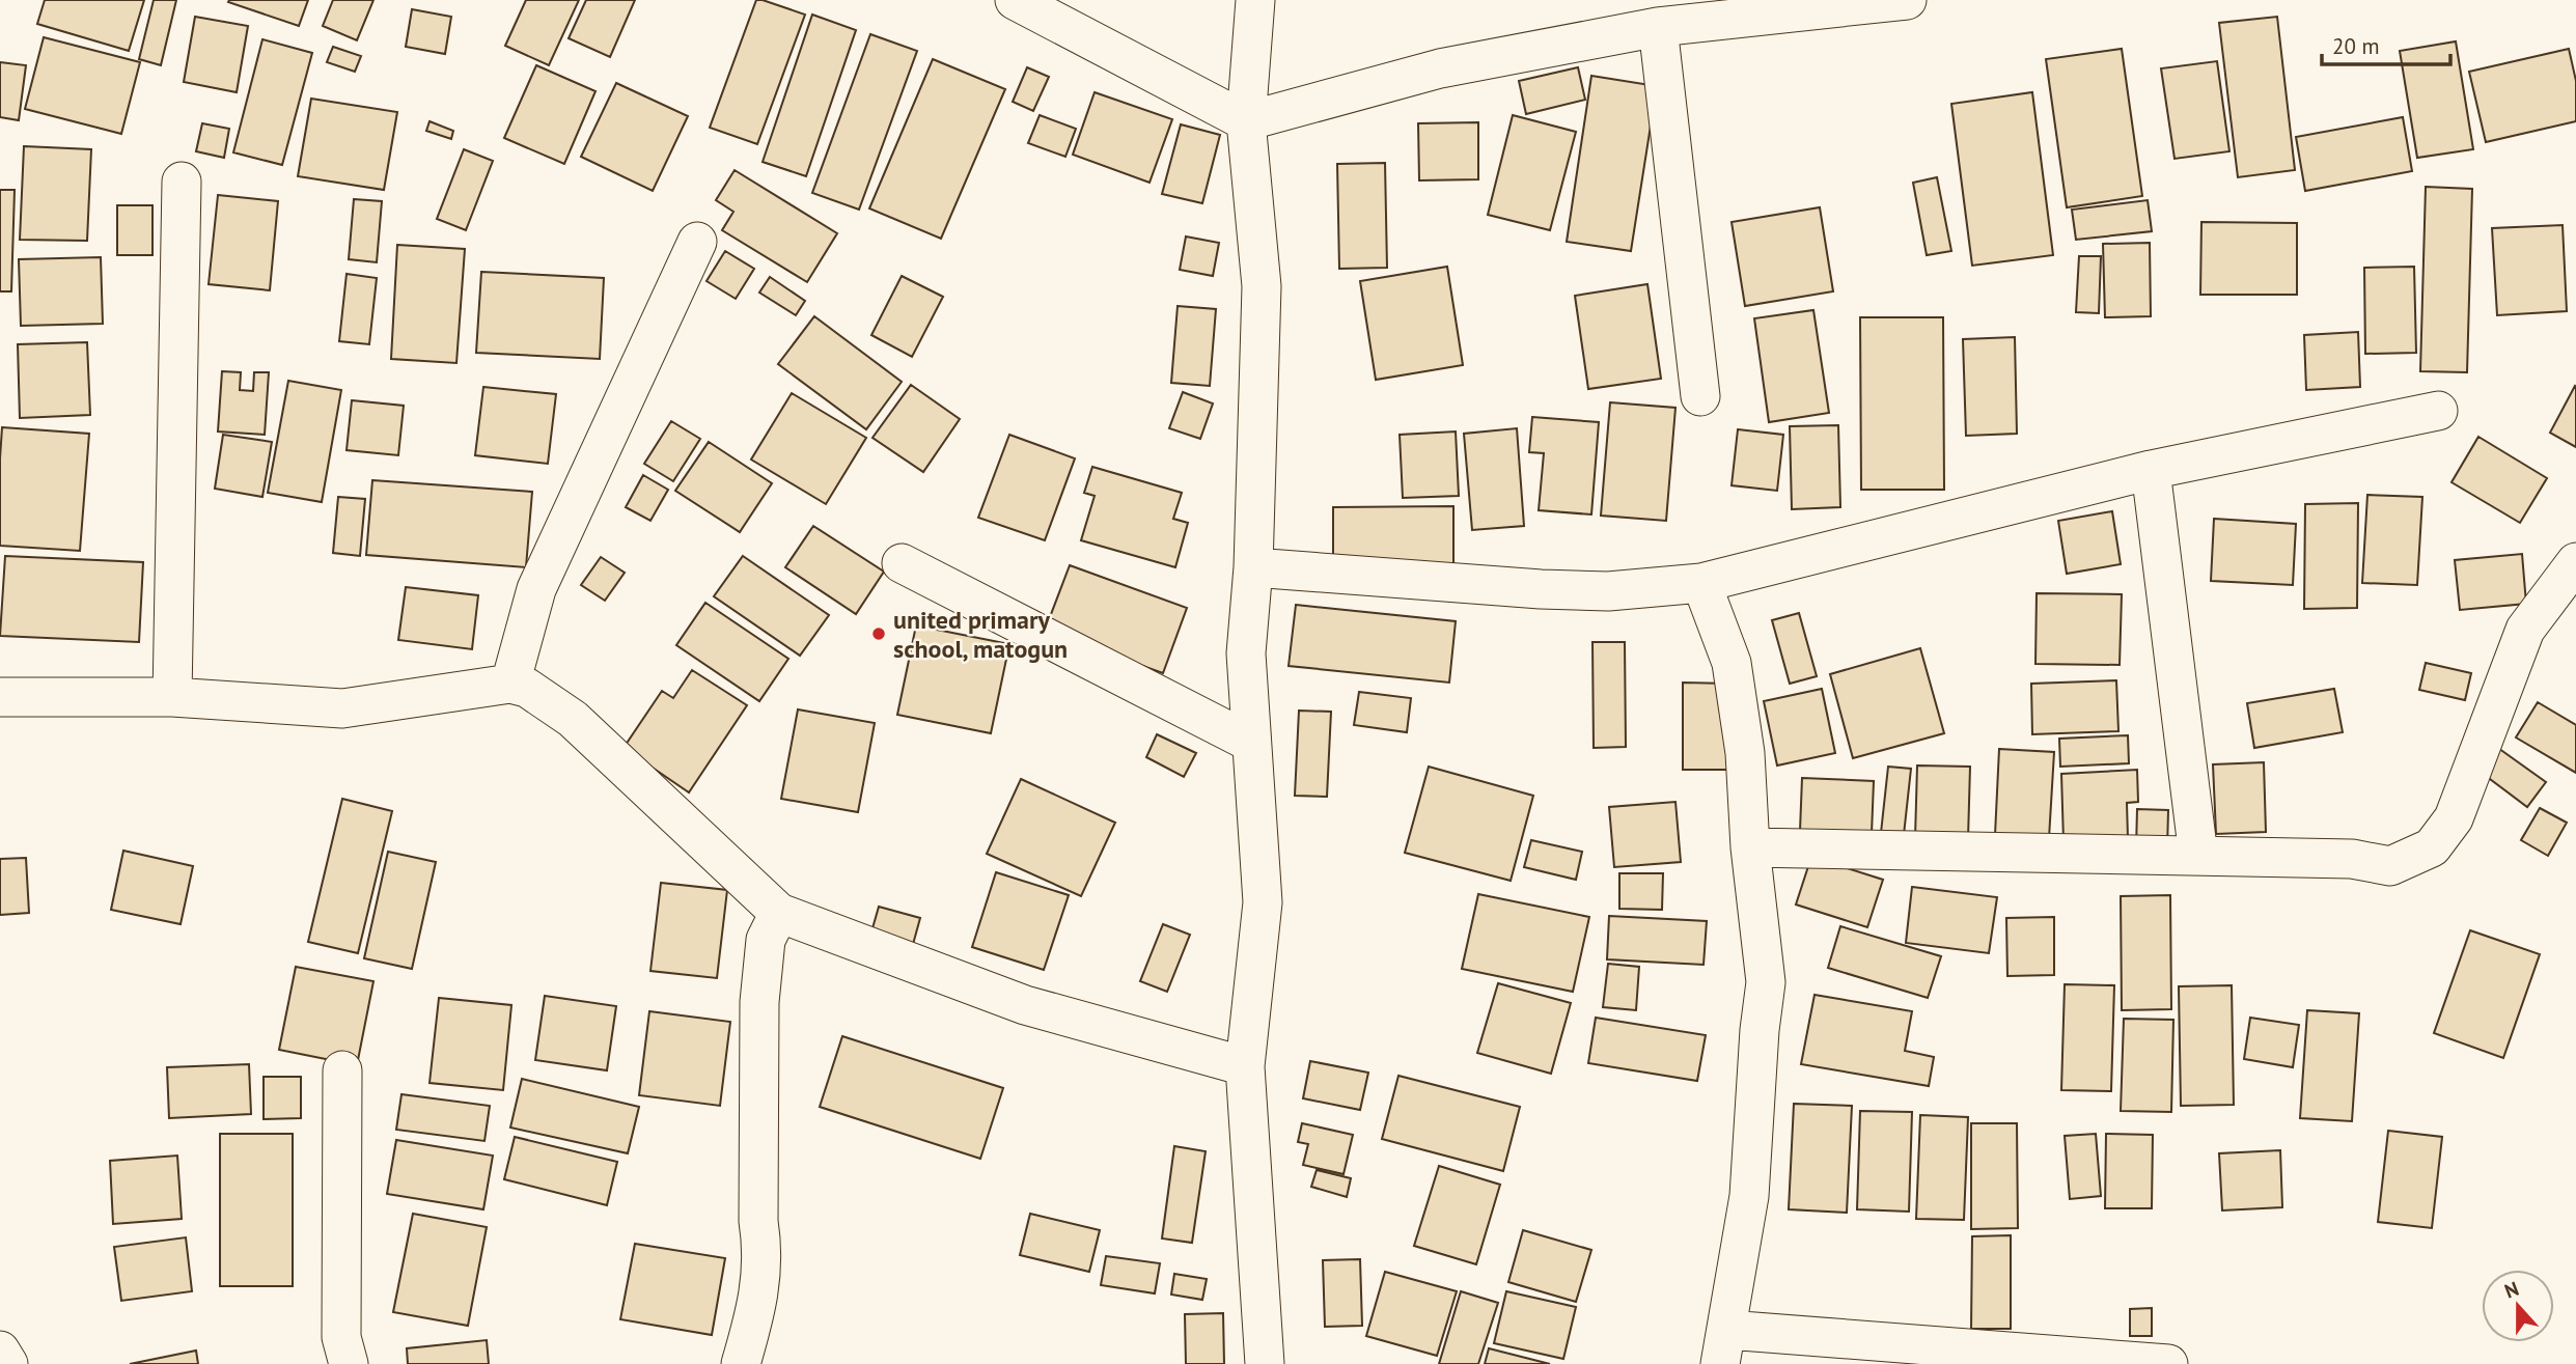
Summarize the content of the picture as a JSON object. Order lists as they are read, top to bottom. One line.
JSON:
{"places":["united primary school, matogun"],"scale_bar":"20 m","north":"top"}
